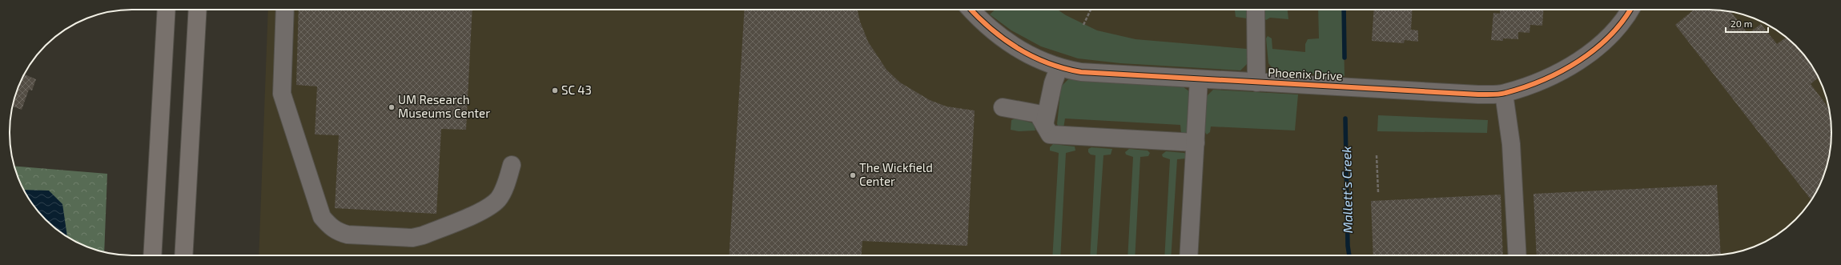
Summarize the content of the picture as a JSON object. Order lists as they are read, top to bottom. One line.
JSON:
{"streets":{"street":["Phoenix Drive"]},"water":["Mallett's Creek"],"places":["SC 43","UM Research Museums Center","The Wickfield Center"],"scale_bar":"20 m"}
